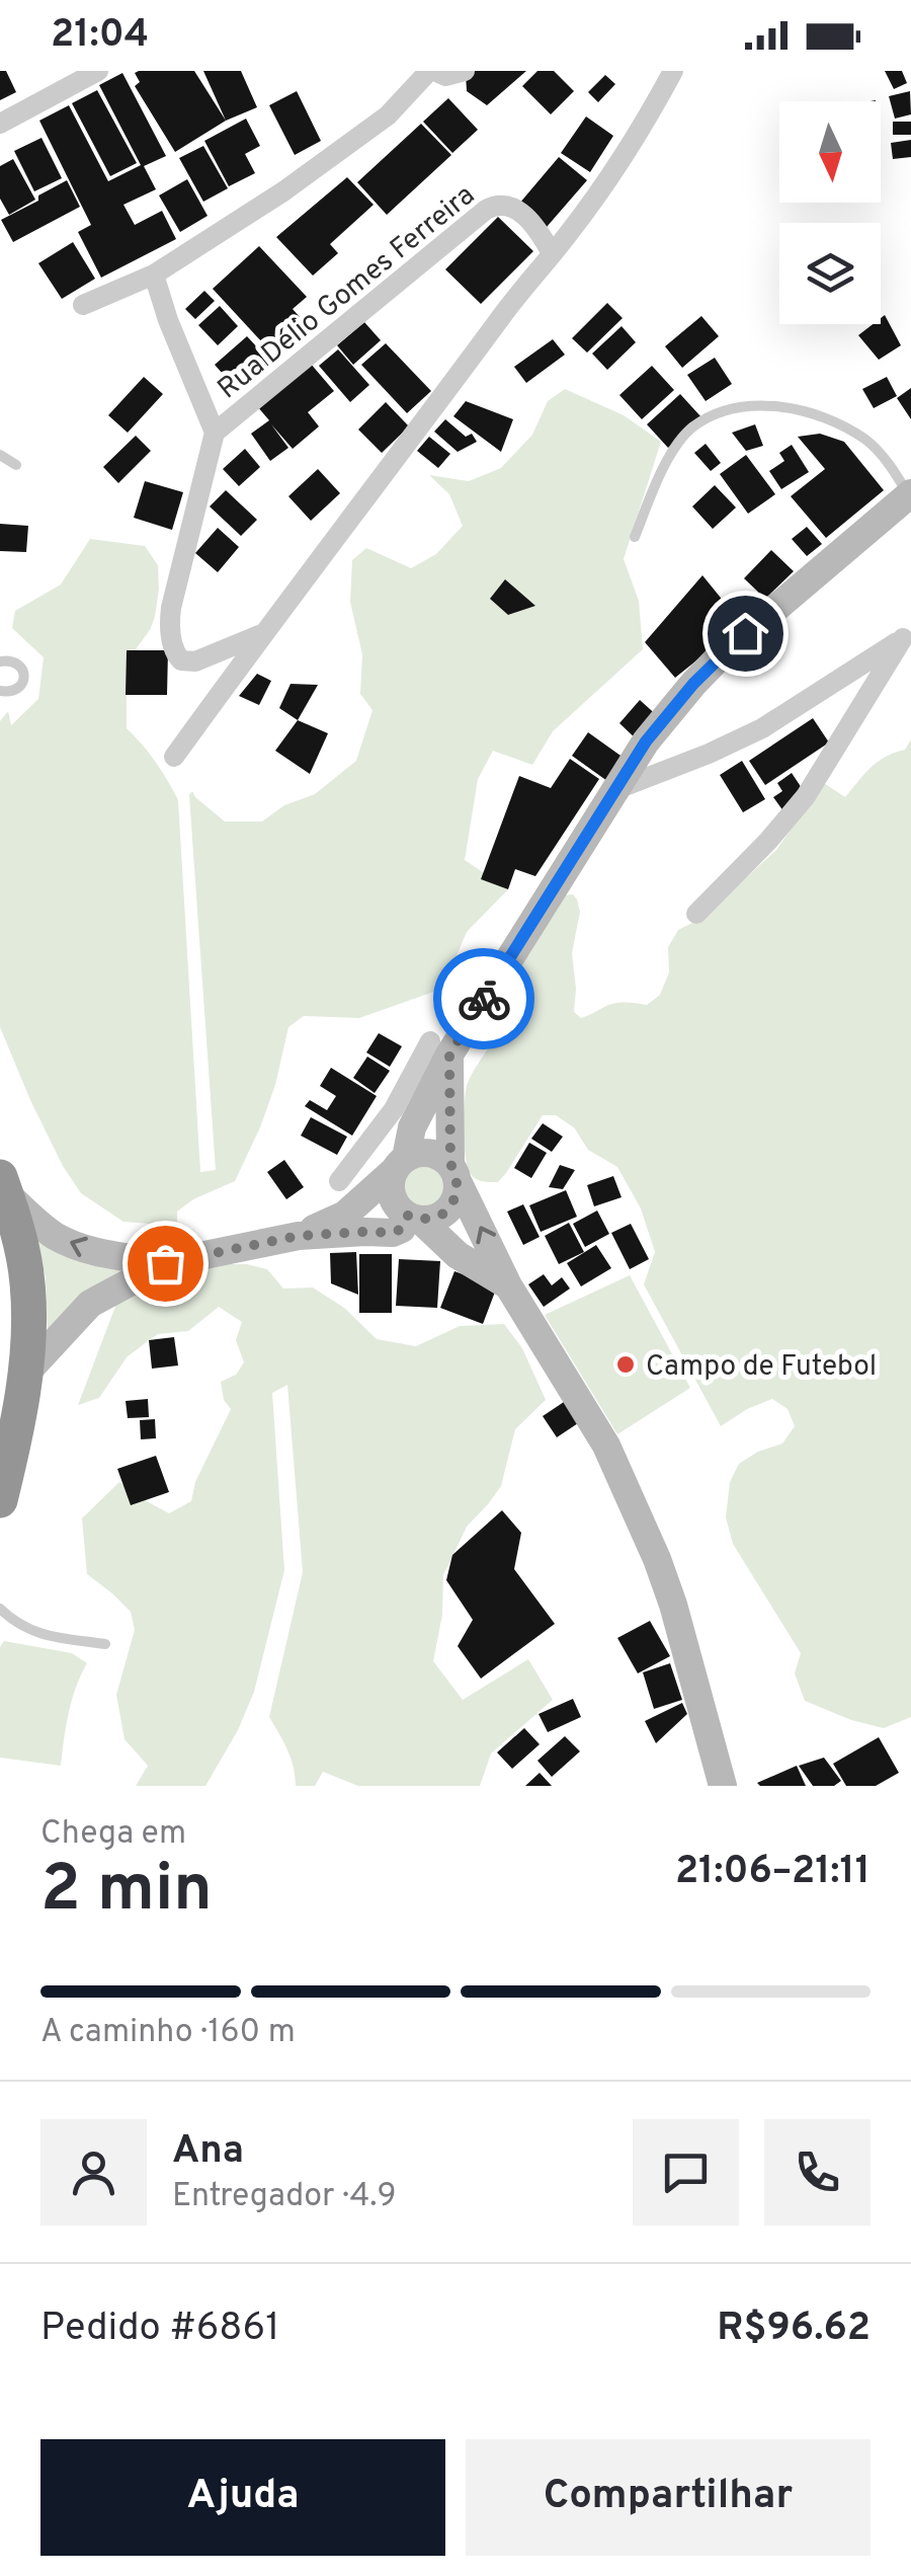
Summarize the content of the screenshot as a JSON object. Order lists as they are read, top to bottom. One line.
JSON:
{"streets":{"street":["Rua Délio Gomes Ferreira"]},"places":["Campo de Futebol"],"north":"bottom","page":{"status":"21:04","heading":["2 min","Chega em","21:06–21:11"],"panel":["Ana","Entregador · 4.9","Pedido #6861","R$96.62"],"bar":"A caminho · 160 m","buttons":["Ajuda","Compartilhar"]}}
